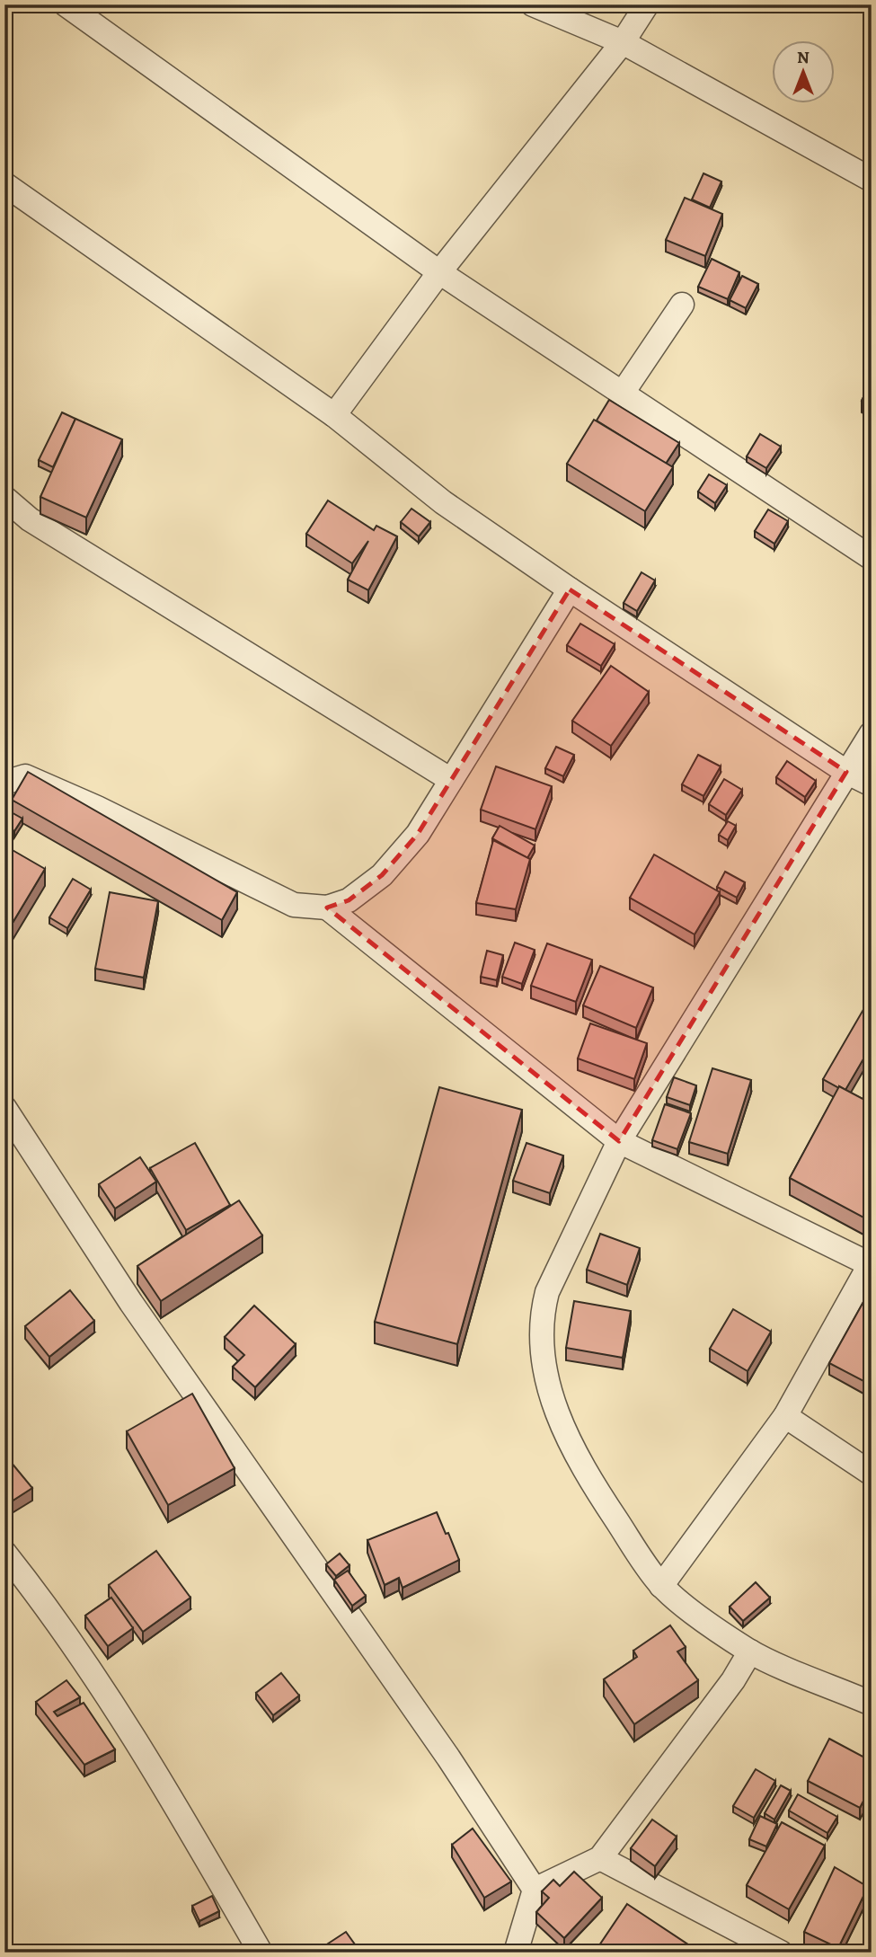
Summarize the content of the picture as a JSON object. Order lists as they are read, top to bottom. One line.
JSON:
{"north":"top"}
